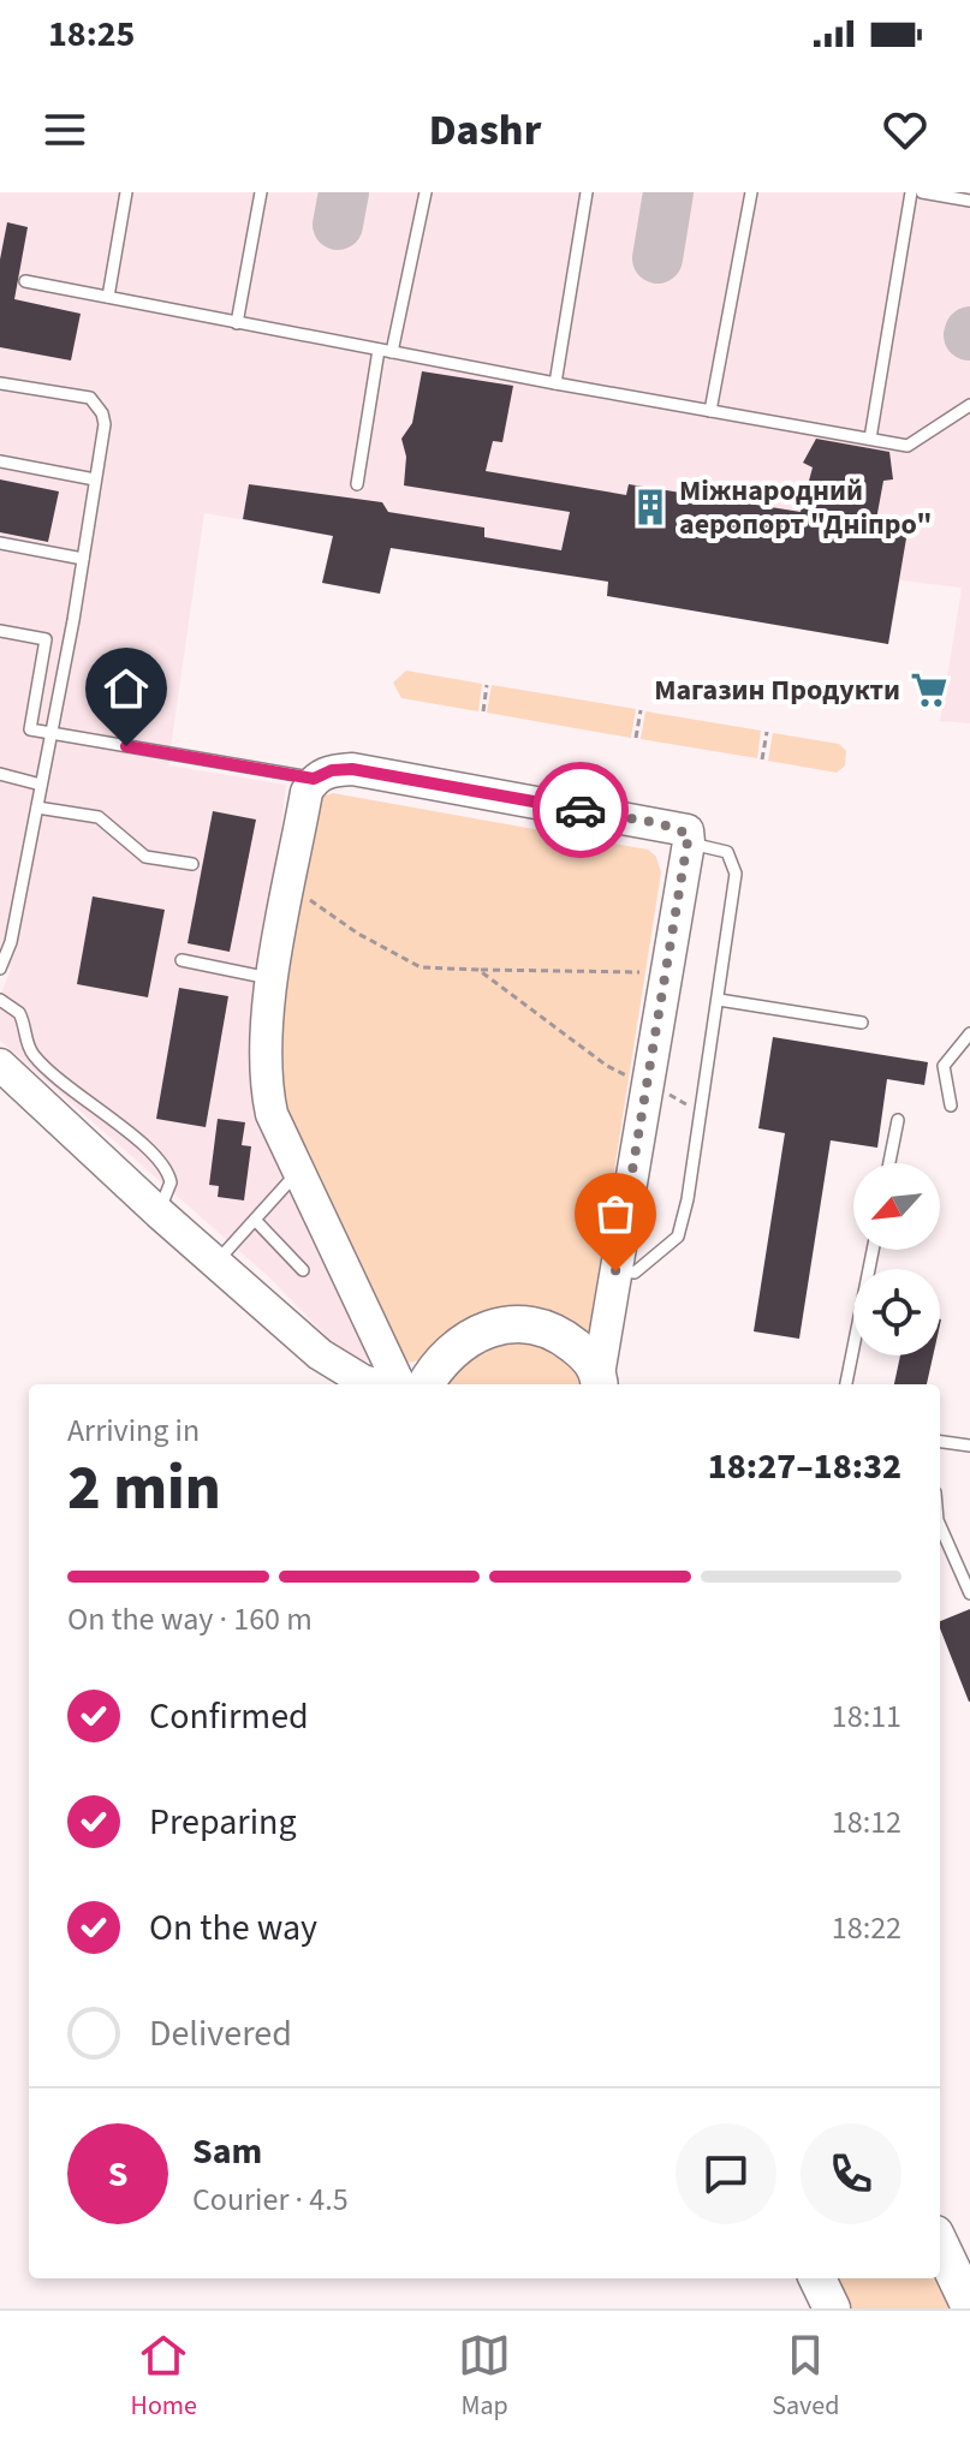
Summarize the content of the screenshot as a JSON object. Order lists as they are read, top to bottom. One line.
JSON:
{"places":{"building":["Міжнародний аеропорт \"Дніпро\""],"supermarket":["Магазин Продукти"]},"north":"bottom left","page":{"status":"18:25","header":"Dashr","heading":["2 min","Arriving in","18:27–18:32"],"panel":["Sam","Courier · 4.5"],"bar":"On the way · 160 m","list":[["Confirmed","18:11"],["Preparing","18:12"],["On the way","18:22"],"Delivered"],"round":"S","tabs":["Home","Map","Saved"]}}
